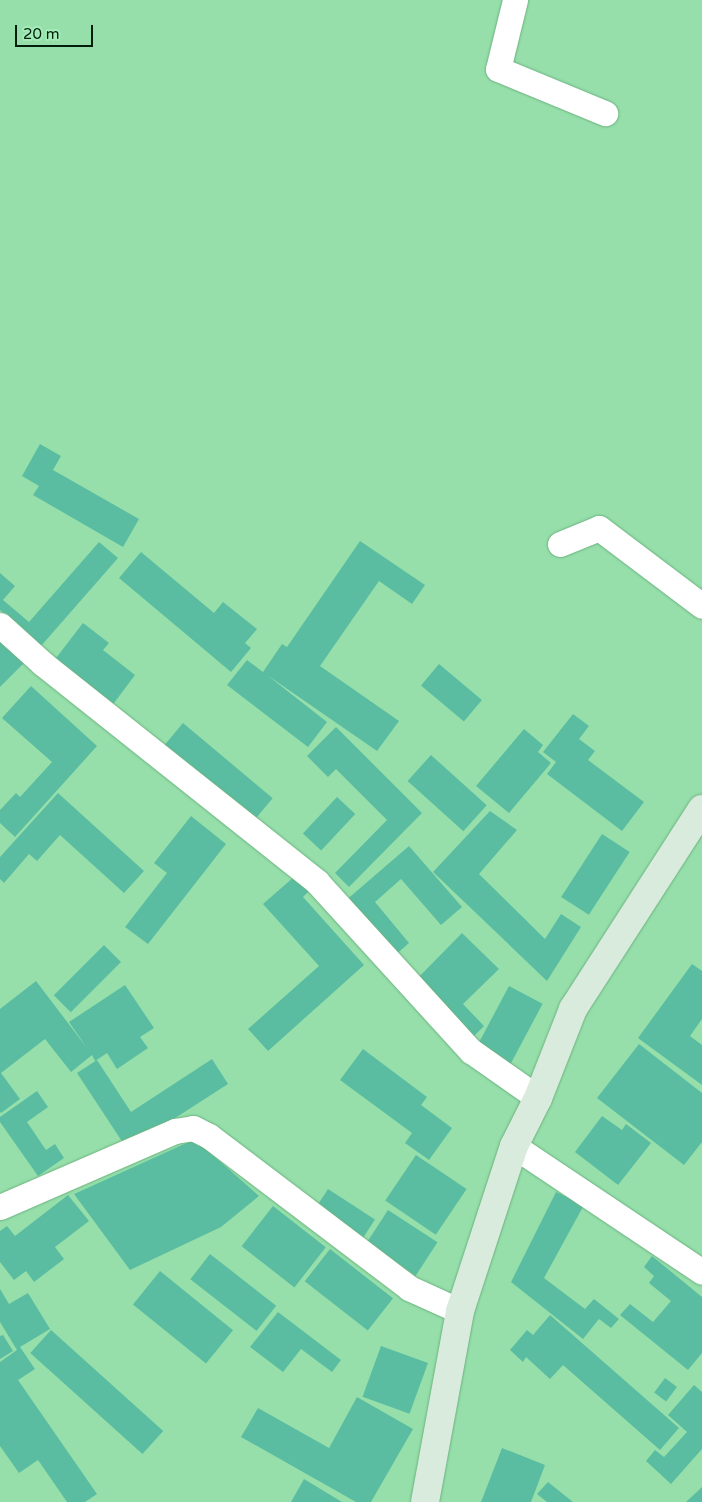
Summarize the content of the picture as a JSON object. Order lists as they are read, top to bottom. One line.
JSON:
{"scale_bar":"20 m"}
